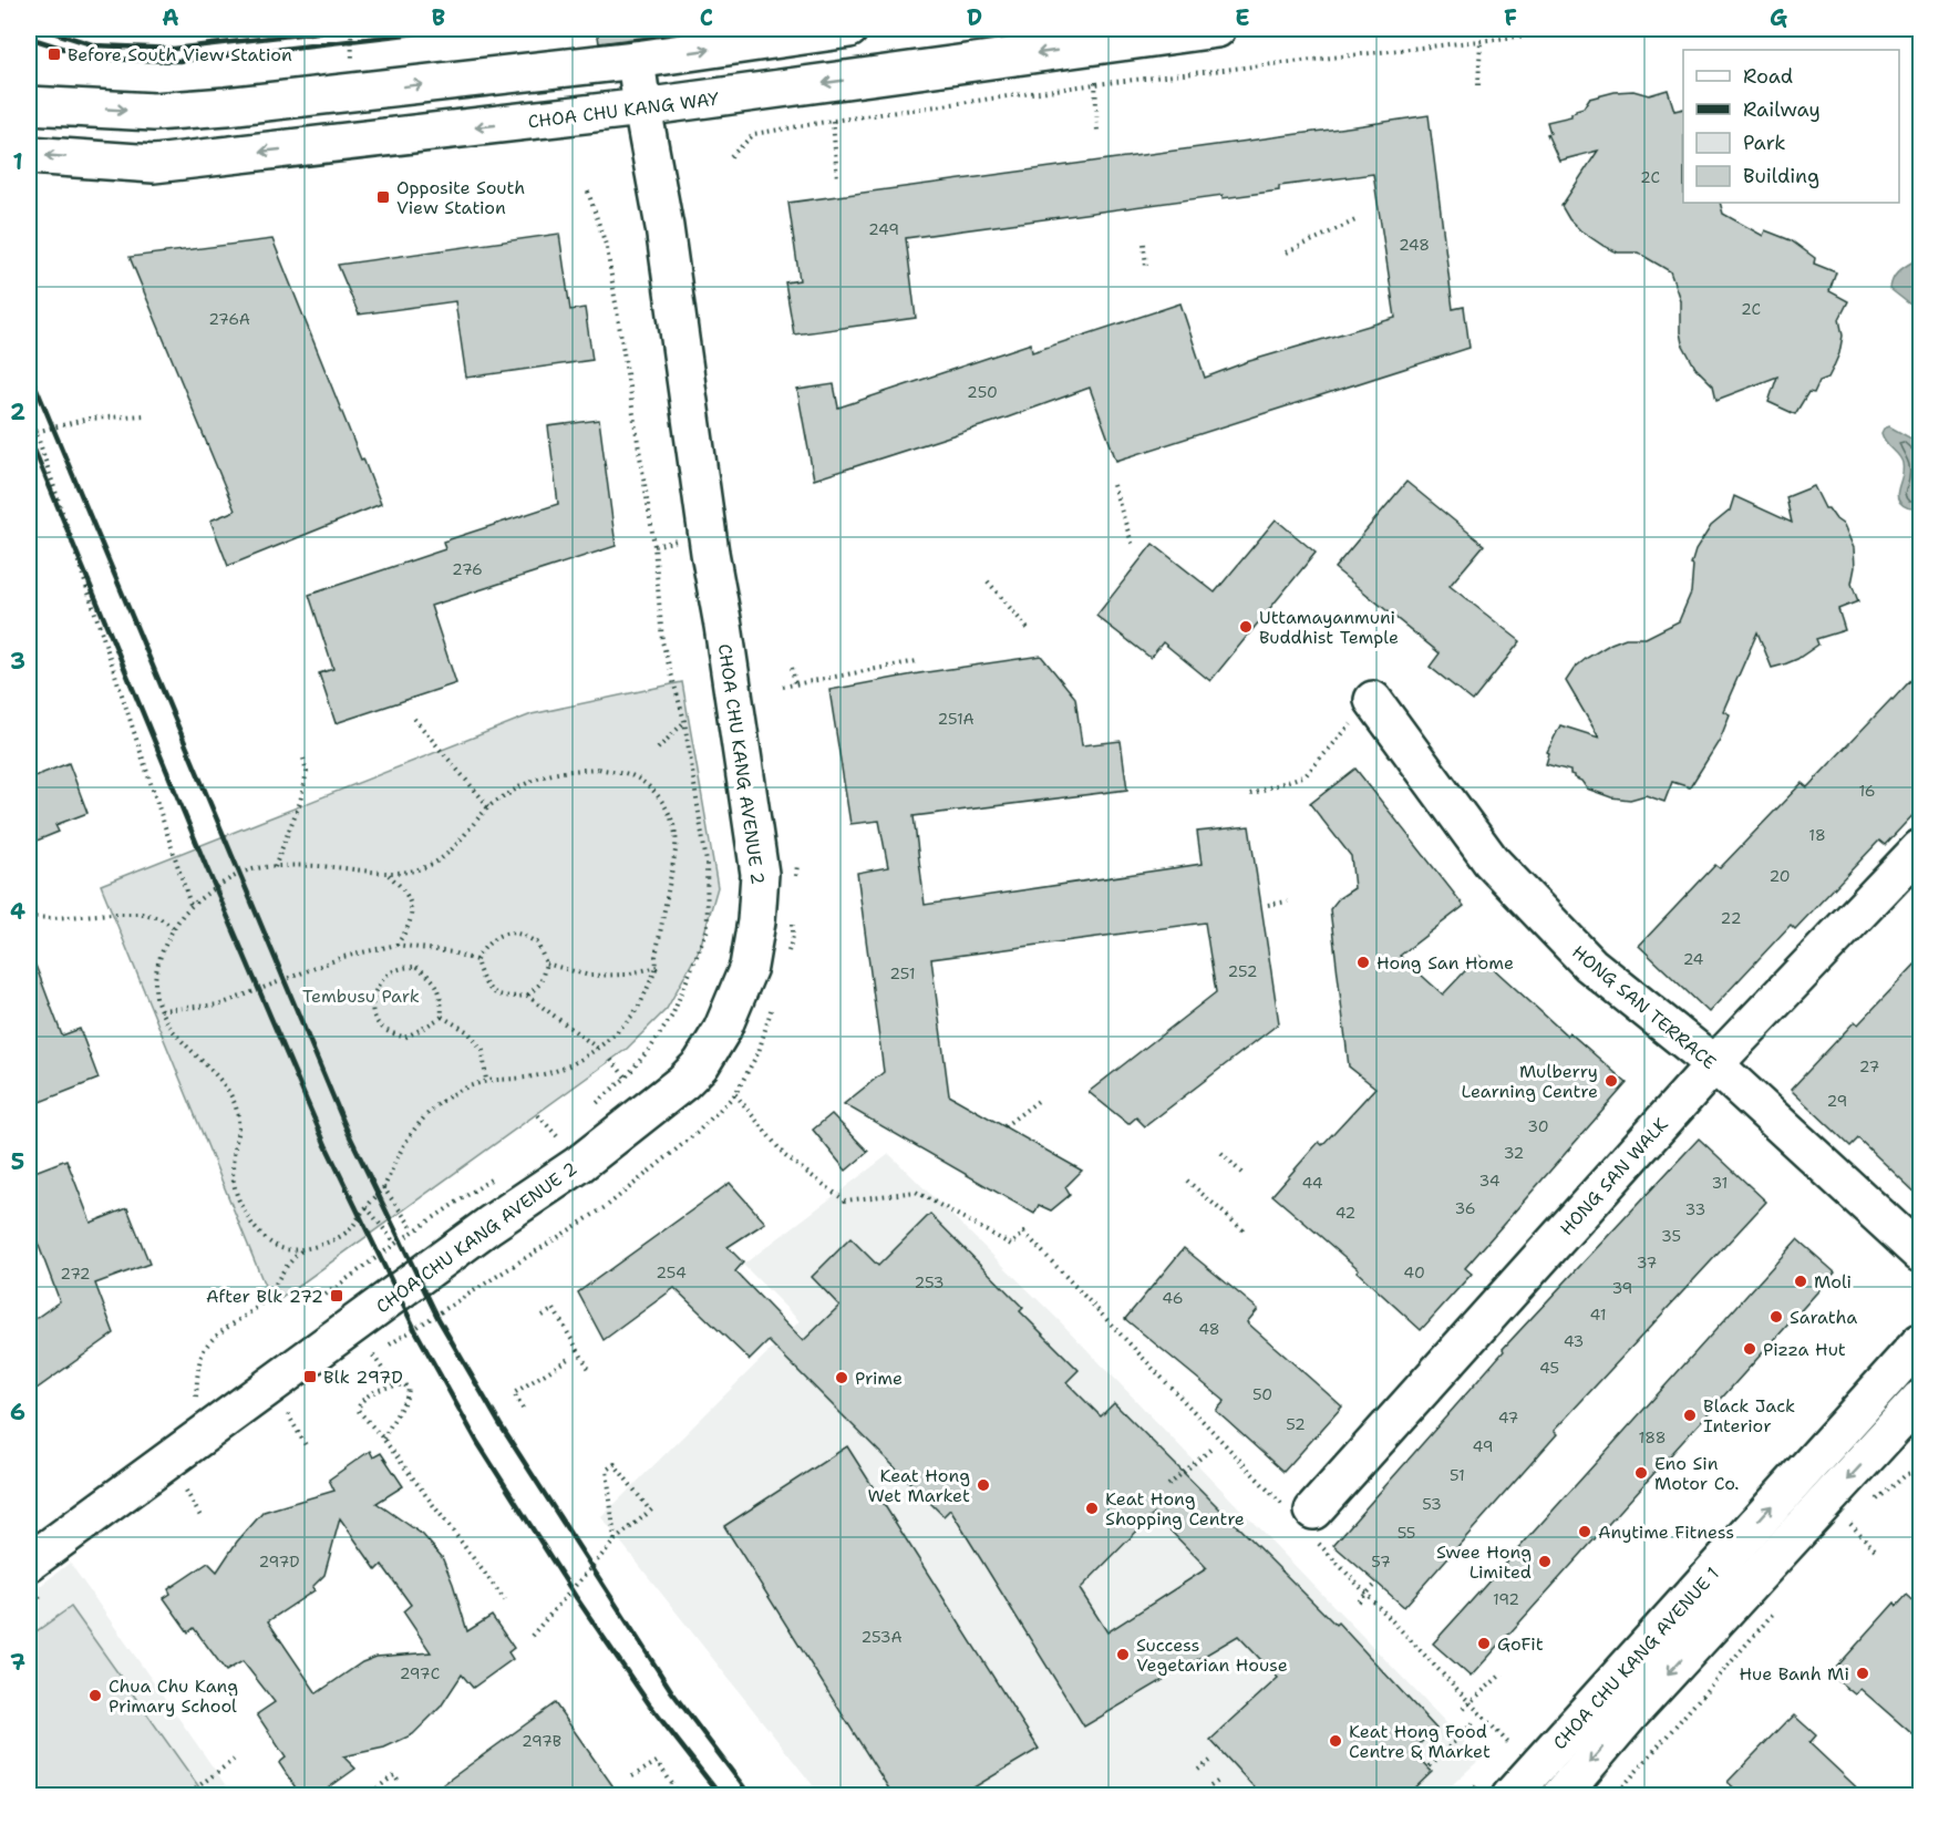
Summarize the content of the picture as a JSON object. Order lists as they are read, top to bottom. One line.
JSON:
{"streets":{"street":["CHOA CHU KANG WAY","CHOA CHU KANG AVENUE 2","HONG SAN TERRACE","HONG SAN WALK","CHOA CHU KANG AVENUE 1"]},"crossings":[["CHOA CHU KANG WAY","CHOA CHU KANG AVENUE 2"],["HONG SAN TERRACE","HONG SAN WALK"]],"parks":["Tembusu Park"],"places":{"transit":["Before South View Station","Opposite South View Station","After Blk 272","Blk 297D"],"other":["Uttamayanmuni Buddhist Temple","Hong San Home","Mulberry Learning Centre","Moli","Saratha","Pizza Hut","Prime","Black Jack Interior","Eno Sin Motor Co.","Keat Hong Wet Market","Keat Hong Shopping Centre","Anytime Fitness","Swee Hong Limited","GoFit","Success Vegetarian House","Hue Banh Mi","Chua Chu Kang Primary School","Keat Hong Food Centre & Market"]},"house_numbers":["2C","249","248","2C","276A","250","276","251A","16","18","20","22","24","252","251","27","29","30","32","34","44","31","36","33","42","35","37","254","40","272","253","39","46","41","48","43","45","50","47","52","188","49","51","53","55","297D","57","192","253A","297C","297B"],"legend":["Road","Railway","Park","Building"],"grid":{"columns":["A","B","C","D","E","F","G"],"rows":["1","2","3","4","5","6","7"]}}
